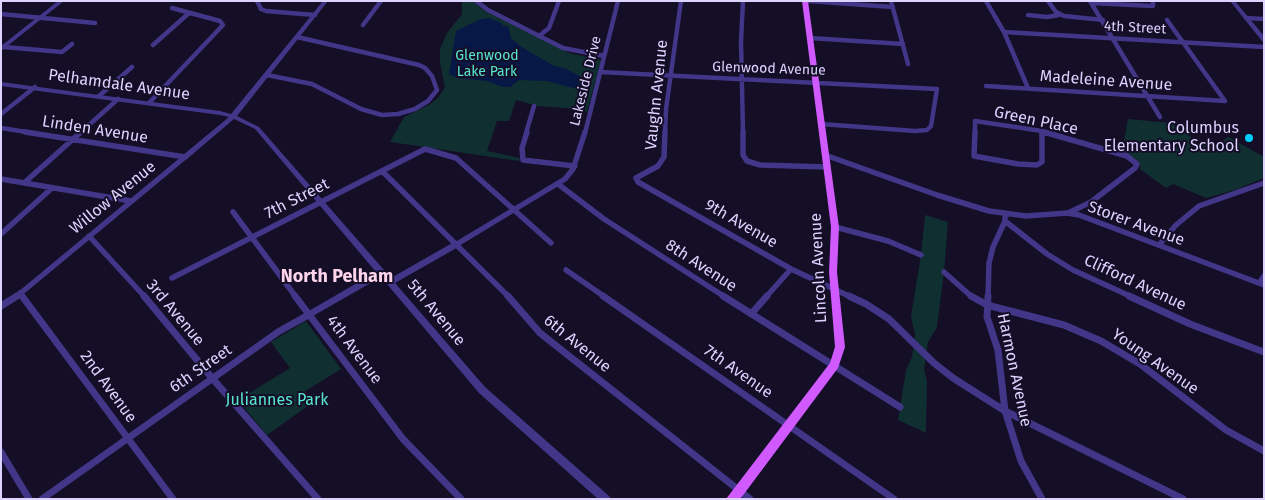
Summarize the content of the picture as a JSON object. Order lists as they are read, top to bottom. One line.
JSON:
{"streets":{"main road":["Lincoln Avenue"],"street":["4th Street","Glenwood Avenue","Lakeside Drive","Madeleine Avenue","Pelhamdale Avenue","Vaughn Avenue","Green Place","Linden Avenue","Willow Avenue","7th Street","9th Avenue","Storer Avenue","8th Avenue","Clifford Avenue","3rd Avenue","5th Avenue","6th Avenue","4th Avenue","Young Avenue","6th Street","Harmon Avenue","7th Avenue","2nd Avenue"]},"crossings":[["4th Street","Madeleine Avenue"],["Glenwood Avenue","Lakeside Drive"],["Glenwood Avenue","Vaughn Avenue"],["Glenwood Avenue","Lincoln Avenue"],["Pelhamdale Avenue","Willow Avenue"],["Pelhamdale Avenue","5th Avenue"],["Vaughn Avenue","9th Avenue"],["Green Place","Storer Avenue"],["Linden Avenue","Willow Avenue"],["Willow Avenue","3rd Avenue"],["Willow Avenue","5th Avenue"],["Willow Avenue","2nd Avenue"],["7th Street","5th Avenue"],["7th Street","6th Avenue"],["7th Street","4th Avenue"],["9th Avenue","Lincoln Avenue"],["9th Avenue","Harmon Avenue"],["Storer Avenue","Lincoln Avenue"],["Storer Avenue","Clifford Avenue"],["Storer Avenue","Harmon Avenue"],["8th Avenue","Lincoln Avenue"],["Lincoln Avenue","6th Avenue"],["Lincoln Avenue","7th Avenue"],["Clifford Avenue","Harmon Avenue"],["3rd Avenue","6th Street"],["5th Avenue","6th Street"],["4th Avenue","6th Street"],["Young Avenue","Harmon Avenue"],["6th Street","2nd Avenue"]],"districts":["North Pelham"],"parks":["Glenwood Lake Park","Juliannes Park"],"places":["Columbus Elementary School"]}
